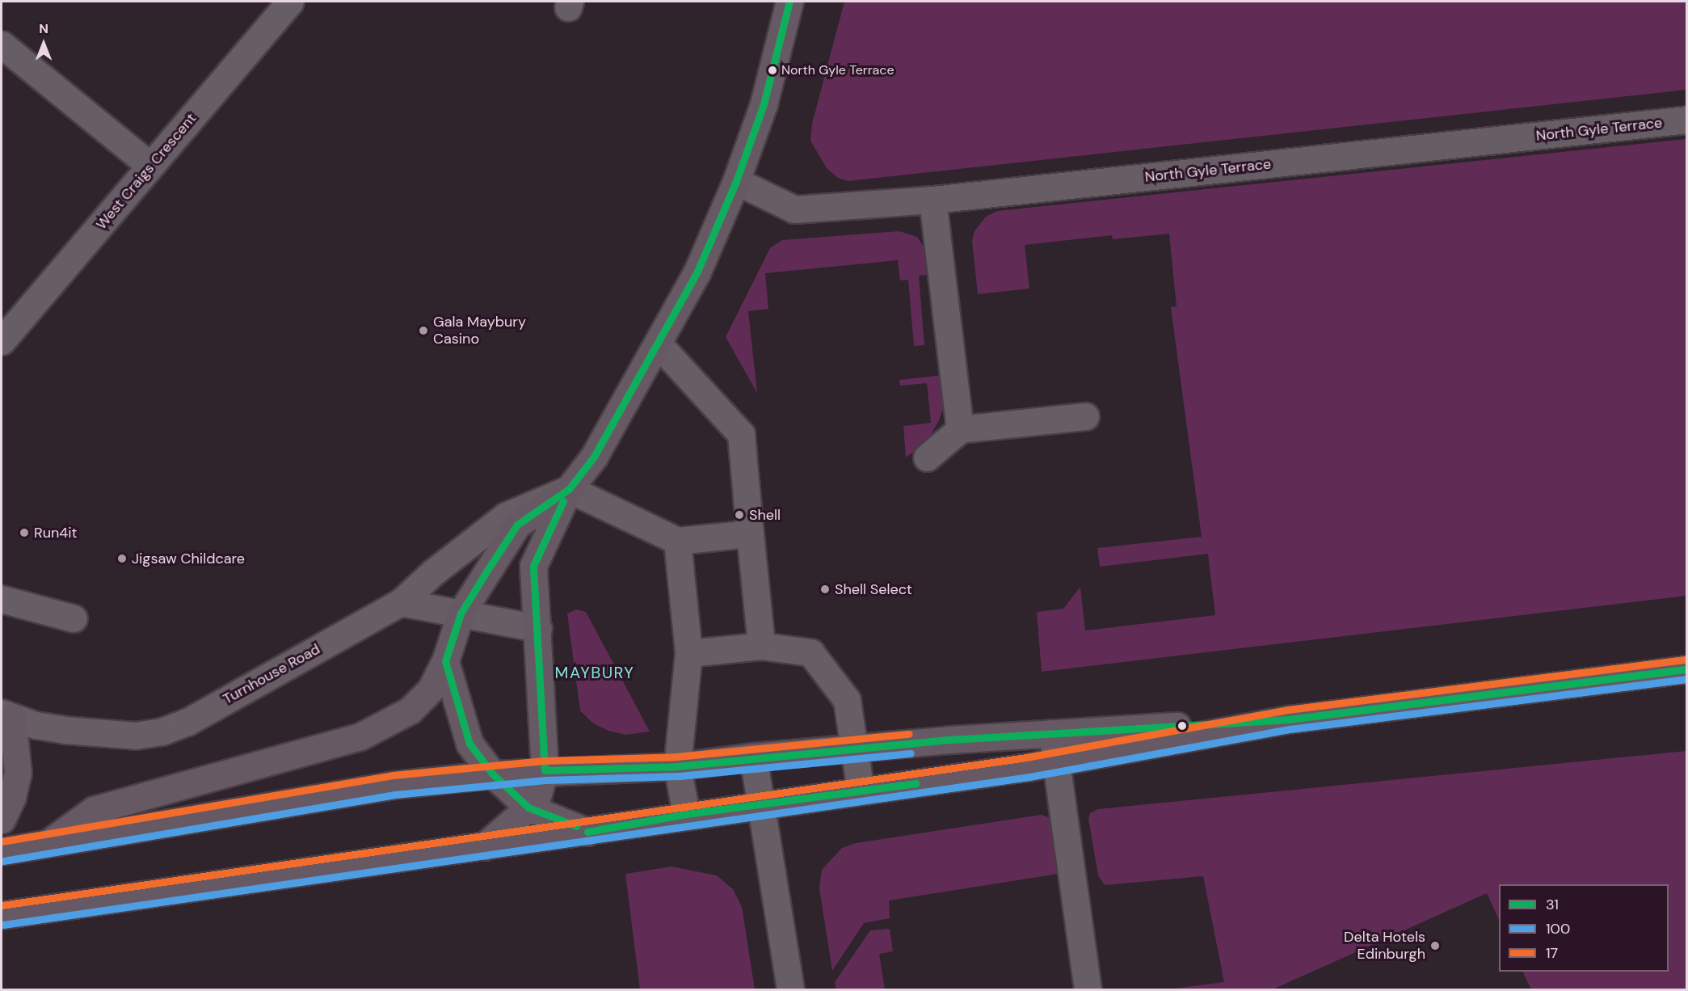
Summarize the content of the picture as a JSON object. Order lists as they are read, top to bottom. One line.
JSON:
{"streets":{"street":["North Gyle Terrace","West Craigs Crescent","Turnhouse Road"]},"districts":["MAYBURY"],"places":["North Gyle Terrace","Gala Maybury Casino","Shell","Run4it","Jigsaw Childcare","Shell Select","Delta Hotels Edinburgh"],"lines":["transit line 31","transit line 17","transit line 100"],"legend":["31","100","17"],"north":"top"}
